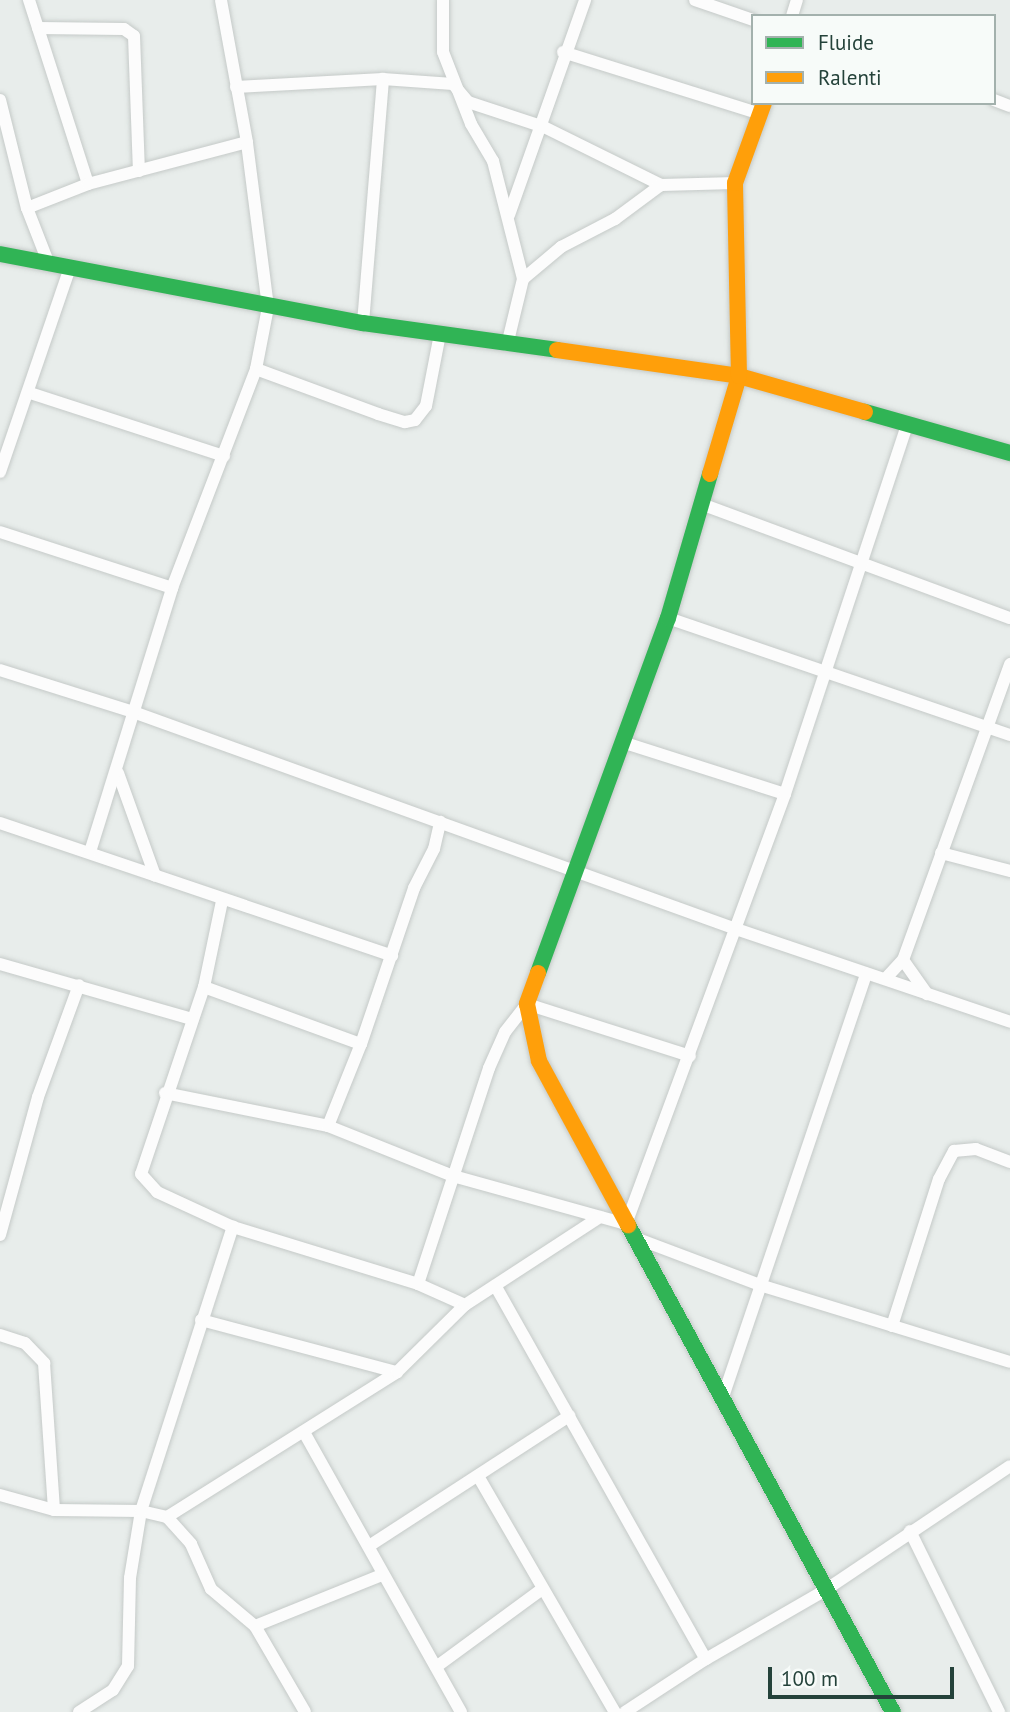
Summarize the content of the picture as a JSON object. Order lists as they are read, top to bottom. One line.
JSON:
{"legend":["Fluide","Ralenti"],"scale_bar":"100 m"}
